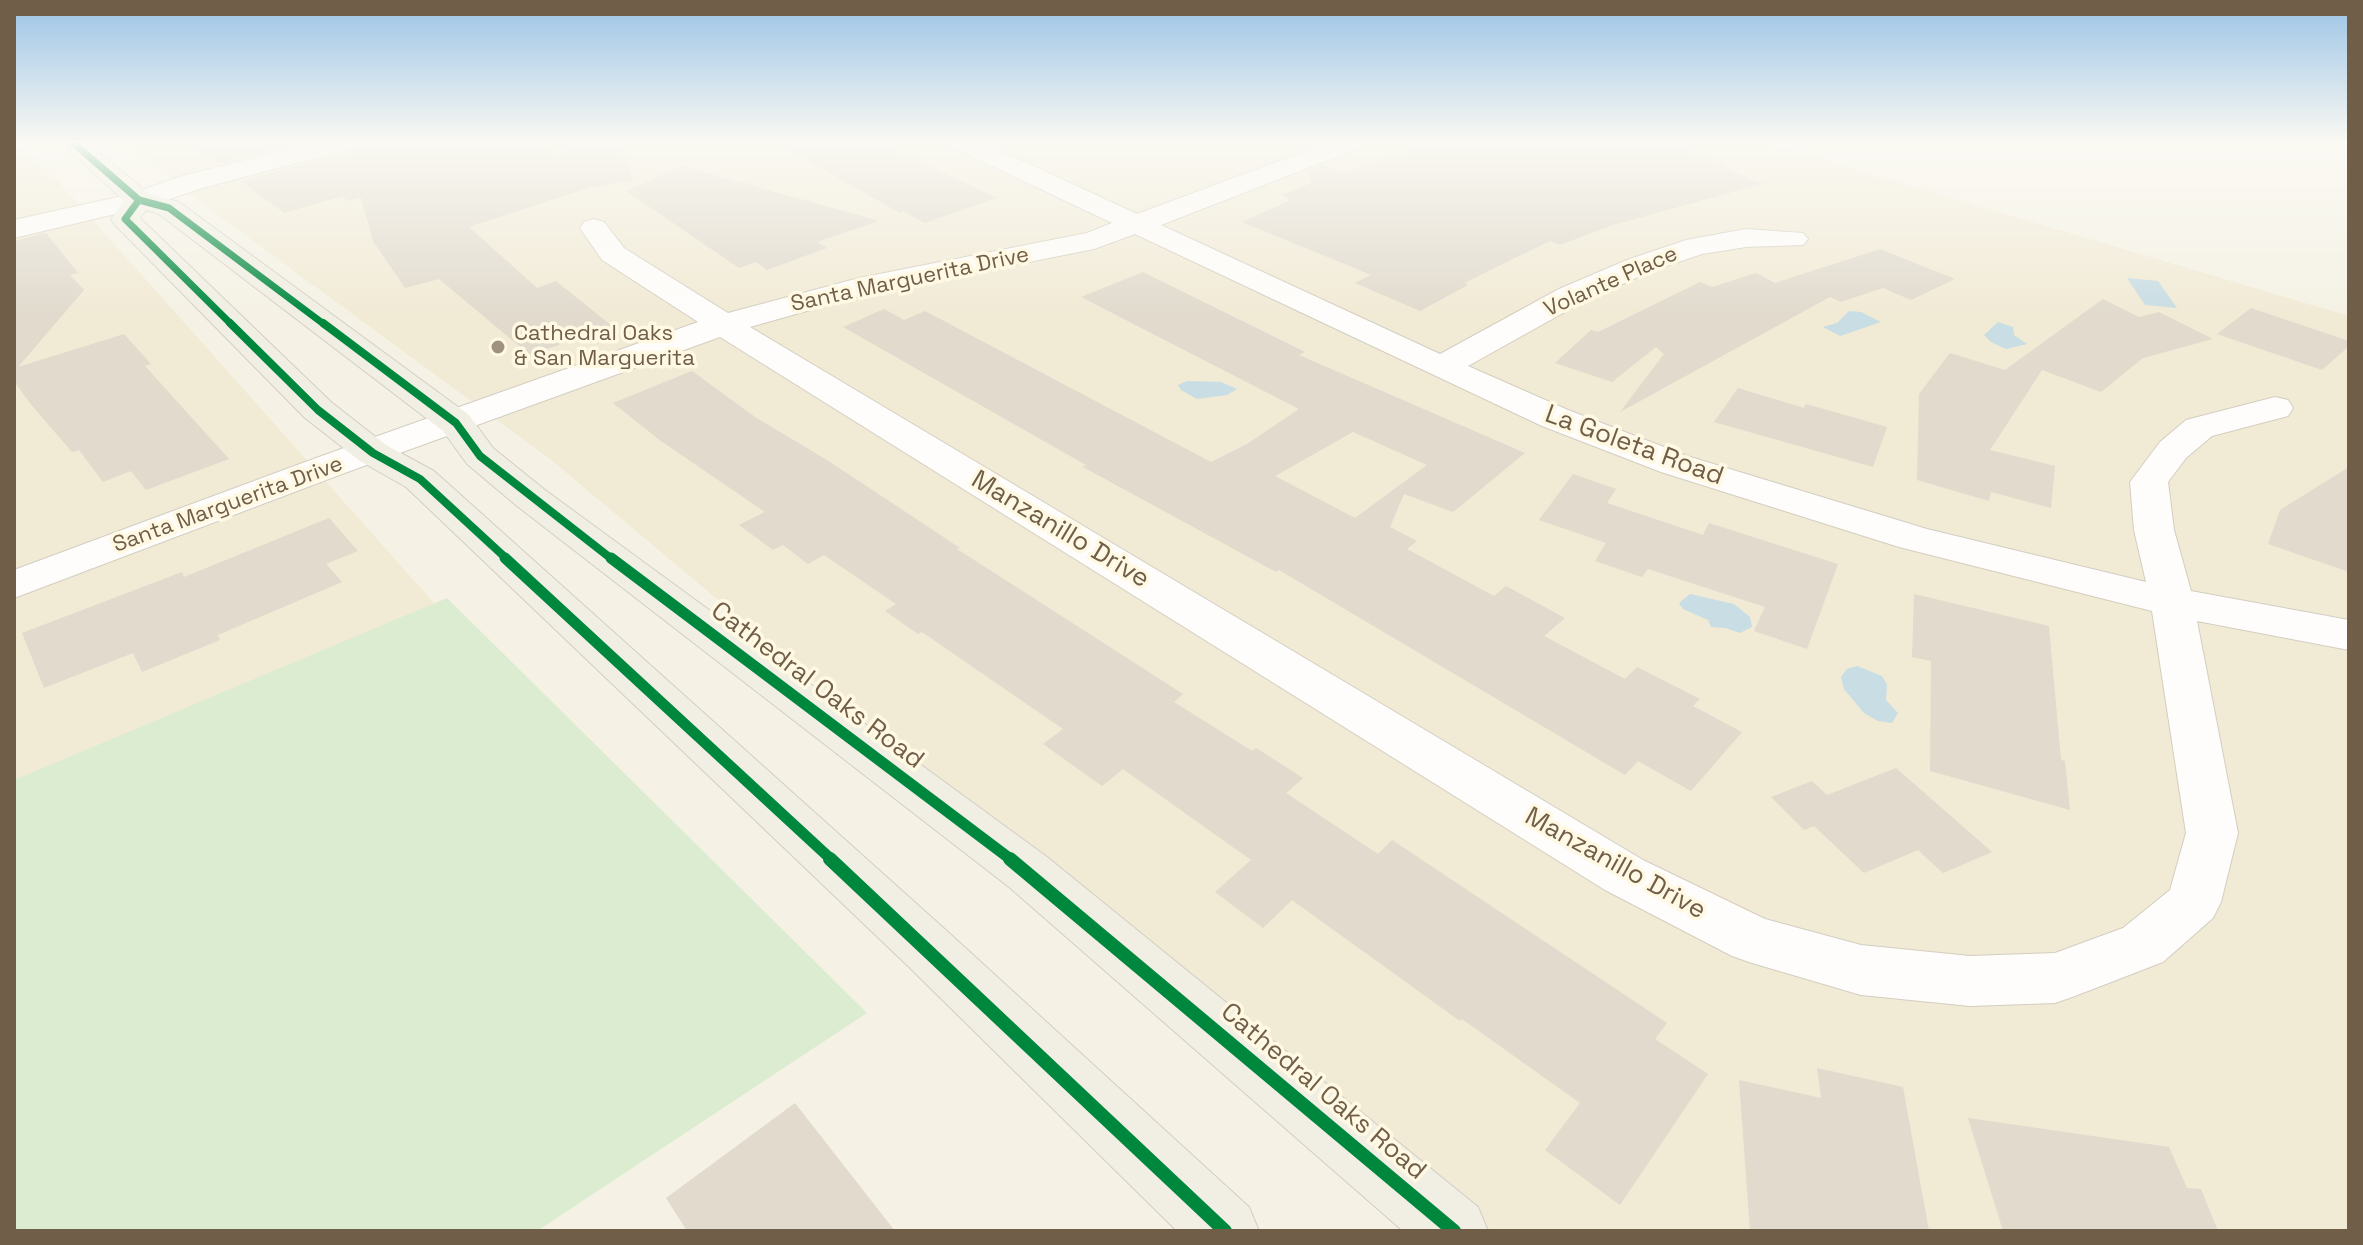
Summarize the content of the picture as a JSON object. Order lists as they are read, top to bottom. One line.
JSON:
{"streets":{"main road":["Cathedral Oaks Road"],"street":["Santa Marguerita Drive","Volante Place","La Goleta Road","Manzanillo Drive"]},"crossings":[["Santa Marguerita Drive","La Goleta Road"],["Santa Marguerita Drive","Manzanillo Drive"],["Santa Marguerita Drive","Cathedral Oaks Road"],["Volante Place","La Goleta Road"],["La Goleta Road","Manzanillo Drive"]],"places":["Cathedral Oaks & San Marguerita"]}
